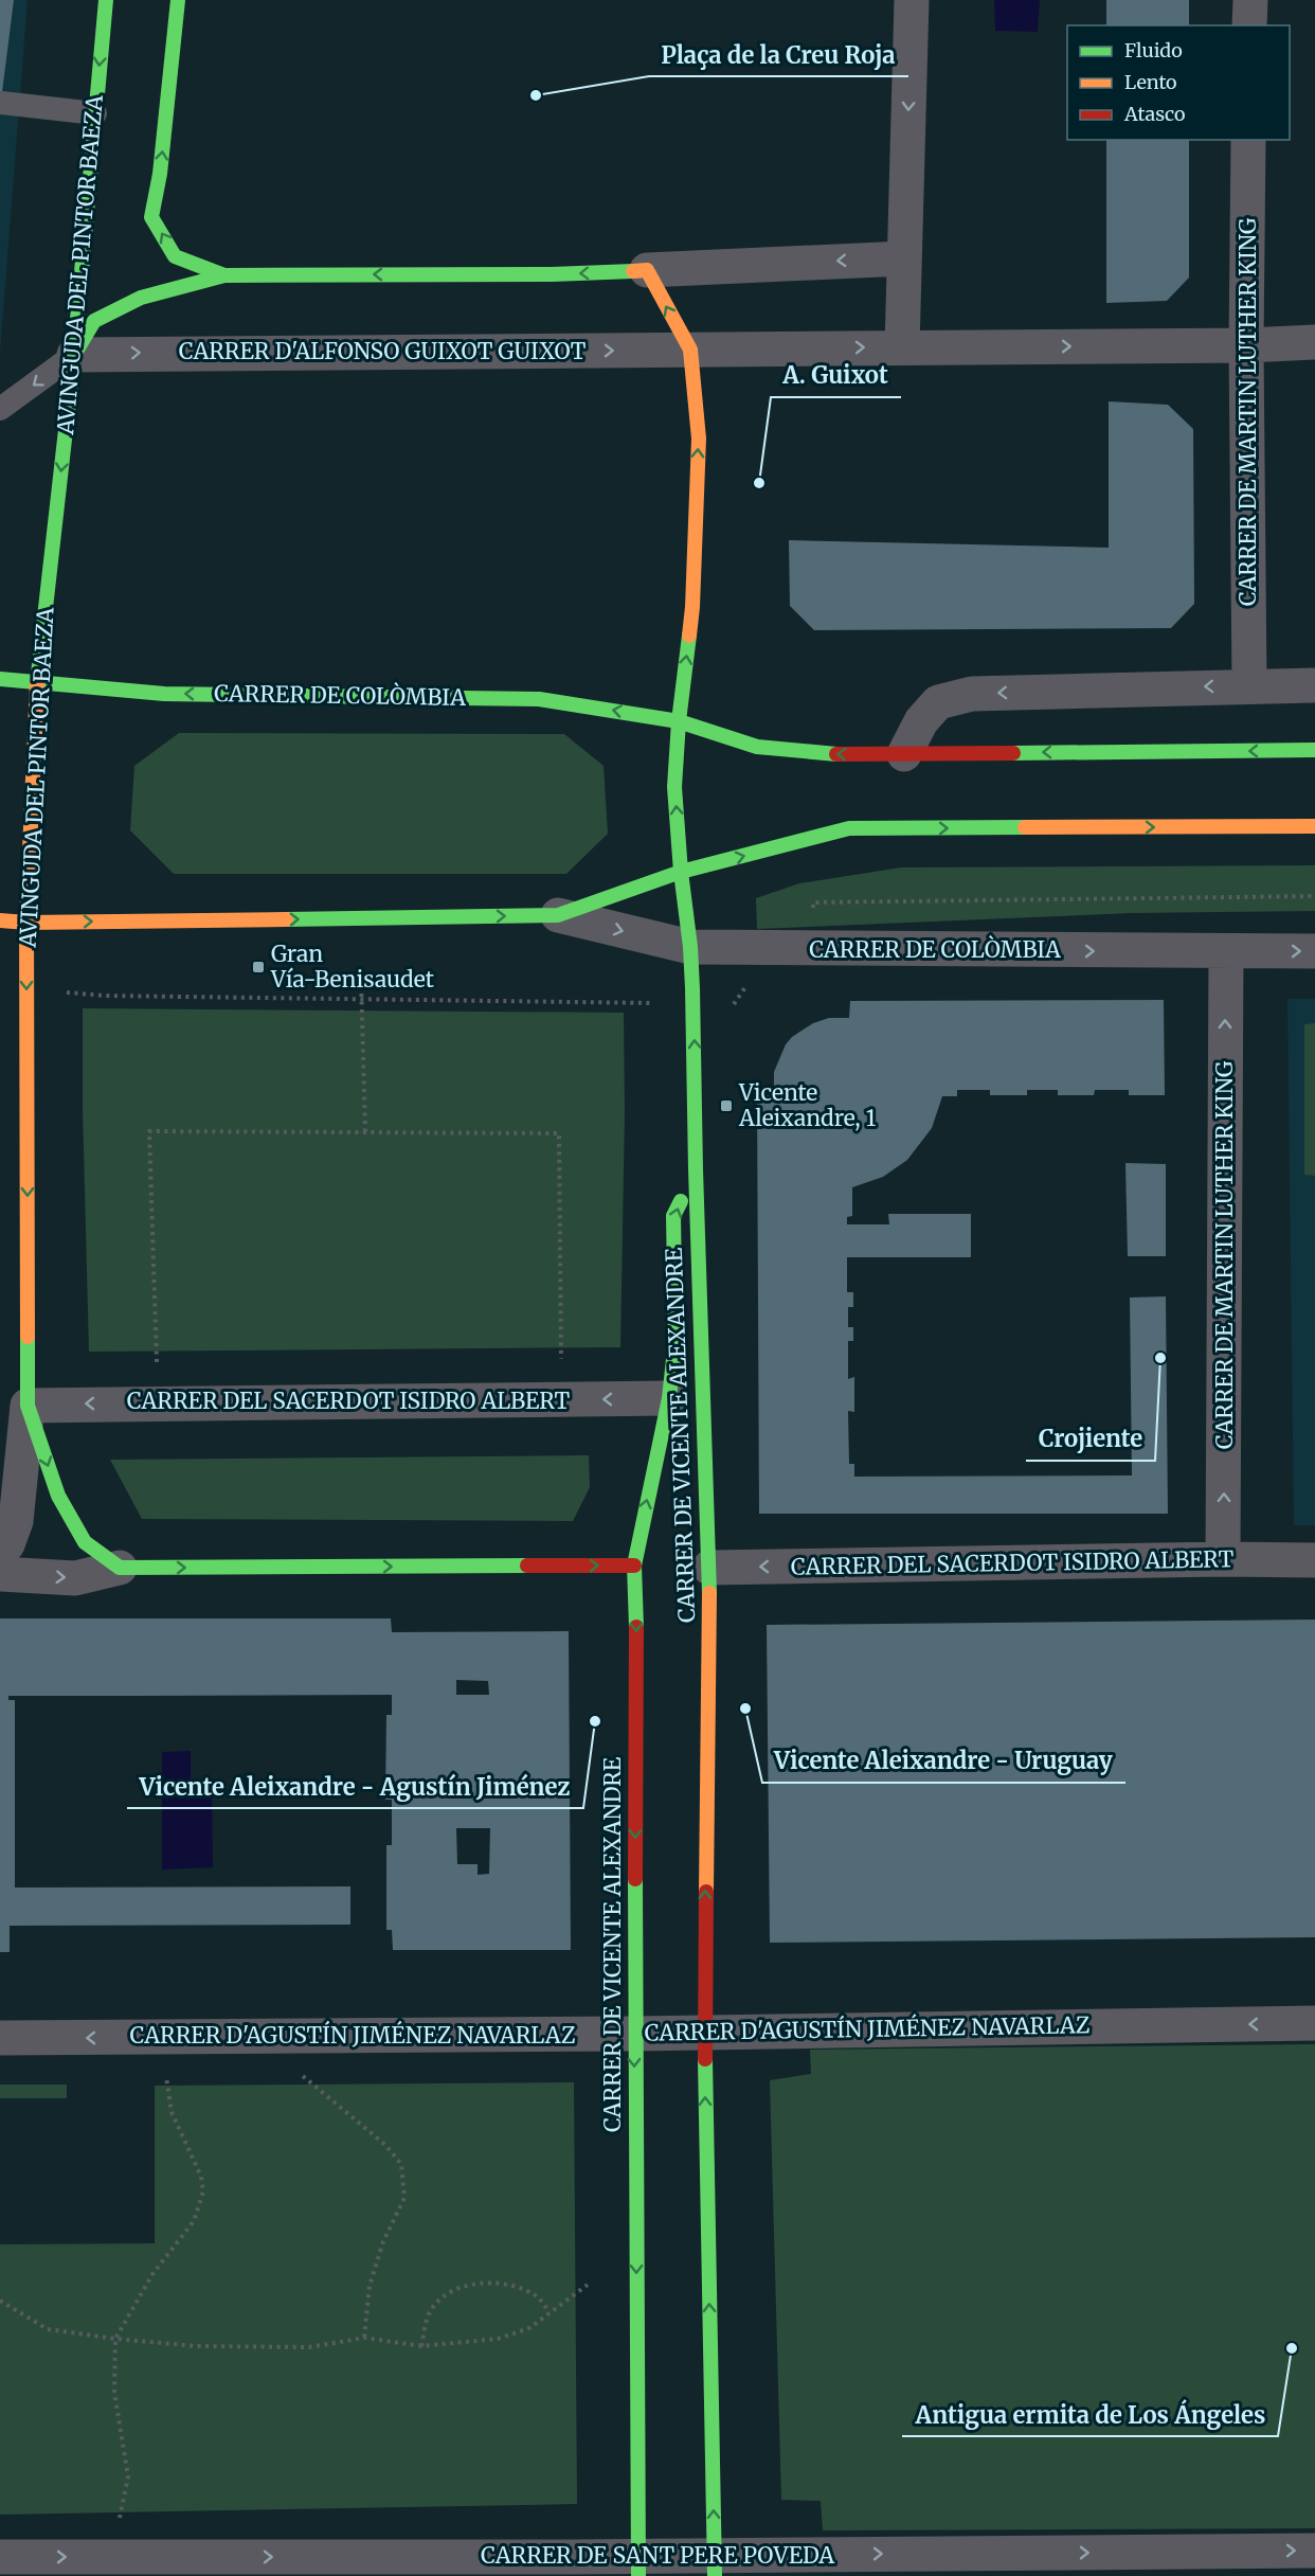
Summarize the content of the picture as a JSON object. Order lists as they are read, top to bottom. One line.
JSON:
{"streets":{"street":["AVINGUDA DEL PINTOR BAEZA","CARRER D'ALFONSO GUIXOT GUIXOT","CARRER DE MARTIN LUTHER KING","CARRER DE COLÒMBIA","CARRER DEL SACERDOT ISIDRO ALBERT","CARRER DE VICENTE ALEXANDRE","CARRER D'AGUSTÍN JIMÉNEZ NAVARLAZ","CARRER DE SANT PERE POVEDA"]},"crossings":[["AVINGUDA DEL PINTOR BAEZA","CARRER D'ALFONSO GUIXOT GUIXOT"],["AVINGUDA DEL PINTOR BAEZA","CARRER DE COLÒMBIA"],["AVINGUDA DEL PINTOR BAEZA","CARRER DEL SACERDOT ISIDRO ALBERT"],["CARRER D'ALFONSO GUIXOT GUIXOT","CARRER DE MARTIN LUTHER KING"],["CARRER DE MARTIN LUTHER KING","CARRER DE COLÒMBIA"],["CARRER DE MARTIN LUTHER KING","CARRER DEL SACERDOT ISIDRO ALBERT"],["CARRER DE COLÒMBIA","CARRER DE VICENTE ALEXANDRE"],["CARRER DEL SACERDOT ISIDRO ALBERT","CARRER DE VICENTE ALEXANDRE"],["CARRER DE VICENTE ALEXANDRE","CARRER D'AGUSTÍN JIMÉNEZ NAVARLAZ"],["CARRER DE VICENTE ALEXANDRE","CARRER DE SANT PERE POVEDA"]],"one_way":["AVINGUDA DEL PINTOR BAEZA","CARRER DE MARTIN LUTHER KING","CARRER D'AGUSTÍN JIMÉNEZ NAVARLAZ","CARRER DE SANT PERE POVEDA"],"places":{"other":["Plaça de la Creu Roja","A. Guixot","Crojiente","Vicente Aleixandre - Uruguay","Vicente Aleixandre - Agustín Jiménez","Antigua ermita de Los Ángeles"],"transit":["Gran Vía-Benisaudet","Vicente Aleixandre, 1"]},"legend":["Fluido","Lento","Atasco"]}
